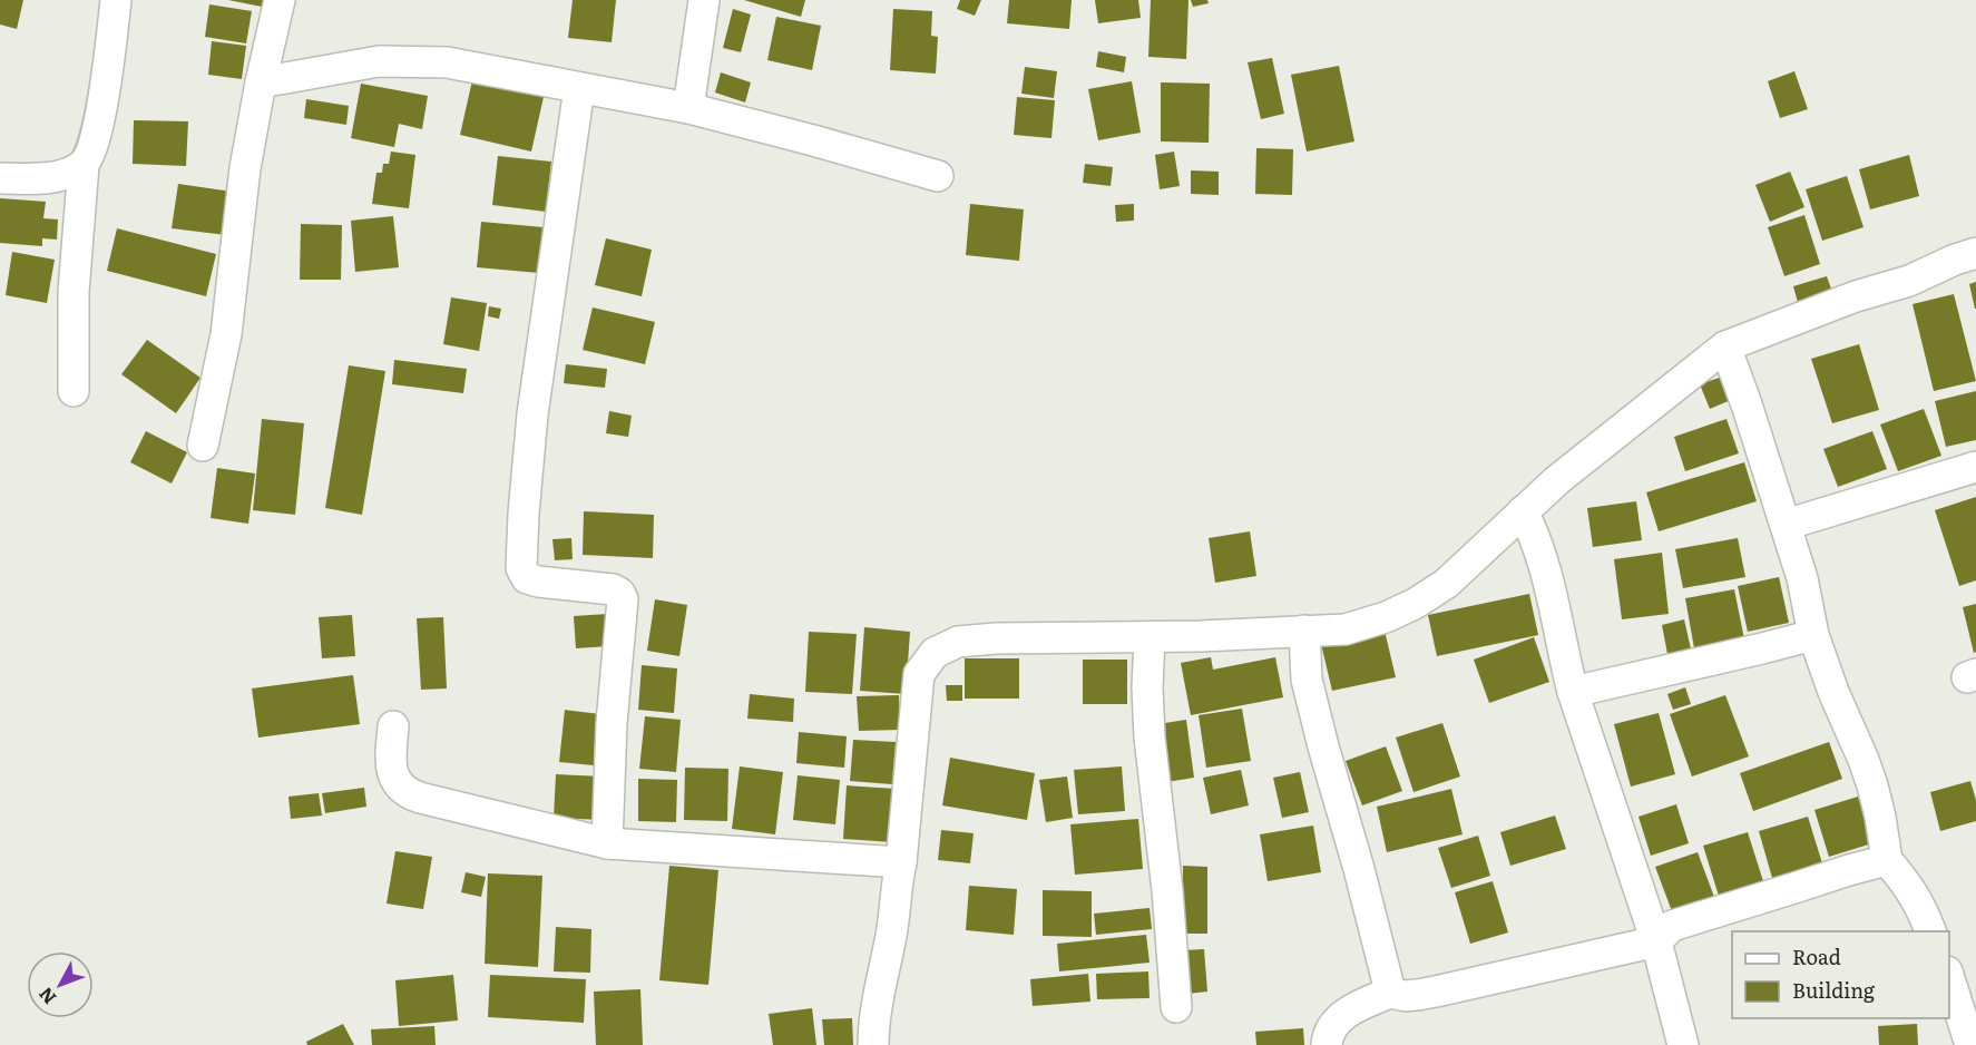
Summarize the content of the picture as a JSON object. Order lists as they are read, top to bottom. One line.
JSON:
{"legend":["Road","Building"],"north":"bottom left"}
